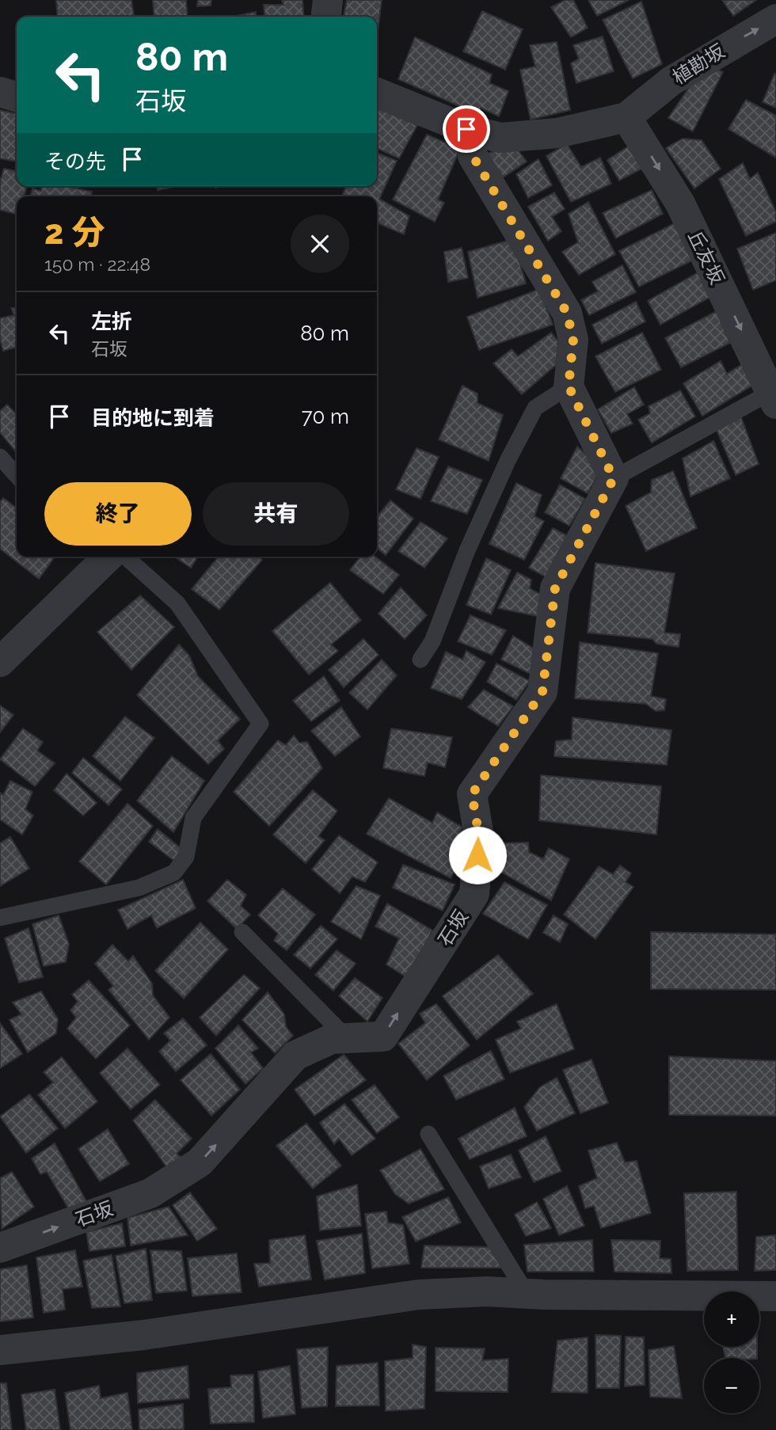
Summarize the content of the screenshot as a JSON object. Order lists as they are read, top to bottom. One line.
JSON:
{"streets":{"street":["植勘坂","丘友坂","石坂"]},"crossings":[["植勘坂","丘友坂"]],"one_way":["植勘坂","石坂"],"page":{"turn":["80 m","石坂"],"then":"その先","heading":["2 分","150 m · 22:48"],"list":[{"name":"左折","note":"石坂","value":"80 m"},{"name":"目的地に到着","value":"70 m"}],"buttons":["終了","共有"],"map_buttons":["+","−"]}}
